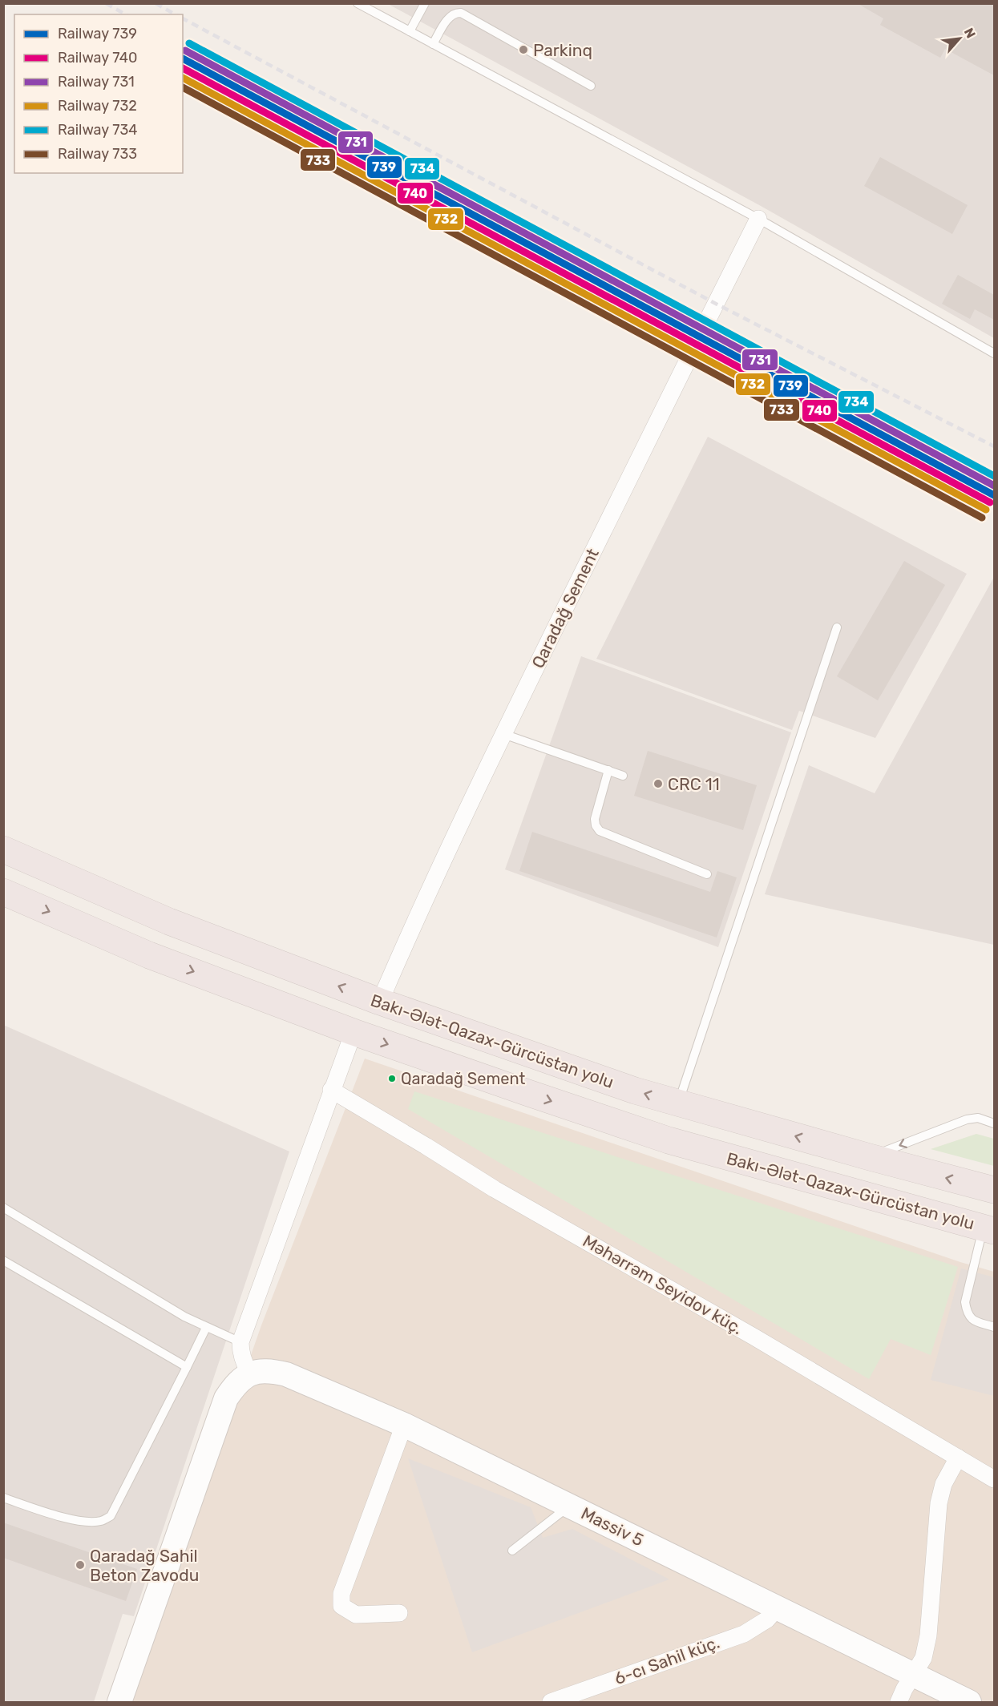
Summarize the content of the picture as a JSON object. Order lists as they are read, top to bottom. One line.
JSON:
{"streets":{"highway":["Bakı-Ələt-Qazax-Gürcüstan yolu"],"street":["Qaradağ Sement","Məhərrəm Seyidov küç.","Massiv 5","6-cı Sahil küç."]},"crossings":[["Qaradağ Sement","Bakı-Ələt-Qazax-Gürcüstan yolu"],["Massiv 5","6-cı Sahil küç."]],"places":["Parkinq","CRC 11","Qaradağ Sement","Qaradağ Sahil Beton Zavodu"],"lines":["rail line 734","rail line 731","rail line 739","rail line 740","rail line 732","rail line 733"],"legend":["Railway 739","Railway 740","Railway 731","Railway 732","Railway 734","Railway 733"],"north":"top right"}
